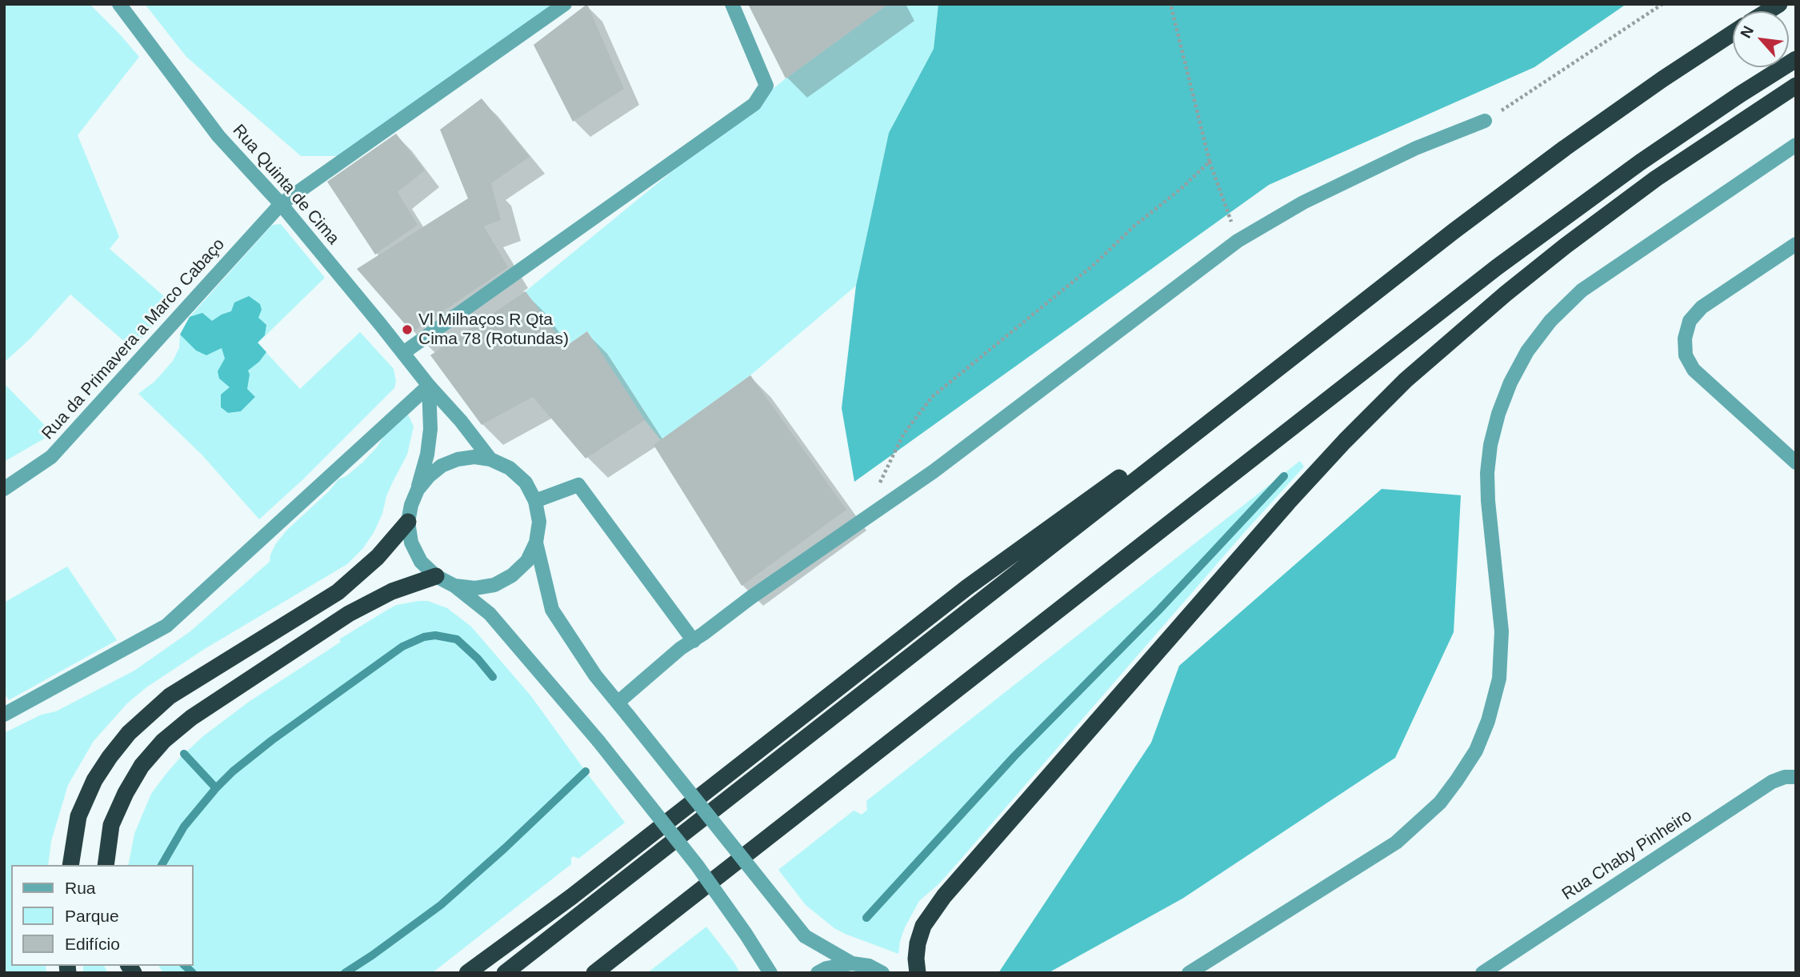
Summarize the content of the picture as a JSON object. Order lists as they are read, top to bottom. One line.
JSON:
{"streets":{"street":["Rua Quinta de Cima","Rua da Primavera a Marco Cabaço","Rua Chaby Pinheiro"]},"crossings":[["Rua Quinta de Cima","Rua da Primavera a Marco Cabaço"]],"places":["Vl Milhaços R Qta Cima 78 (Rotundas)"],"legend":["Rua","Parque","Edifício"],"north":"top left"}
